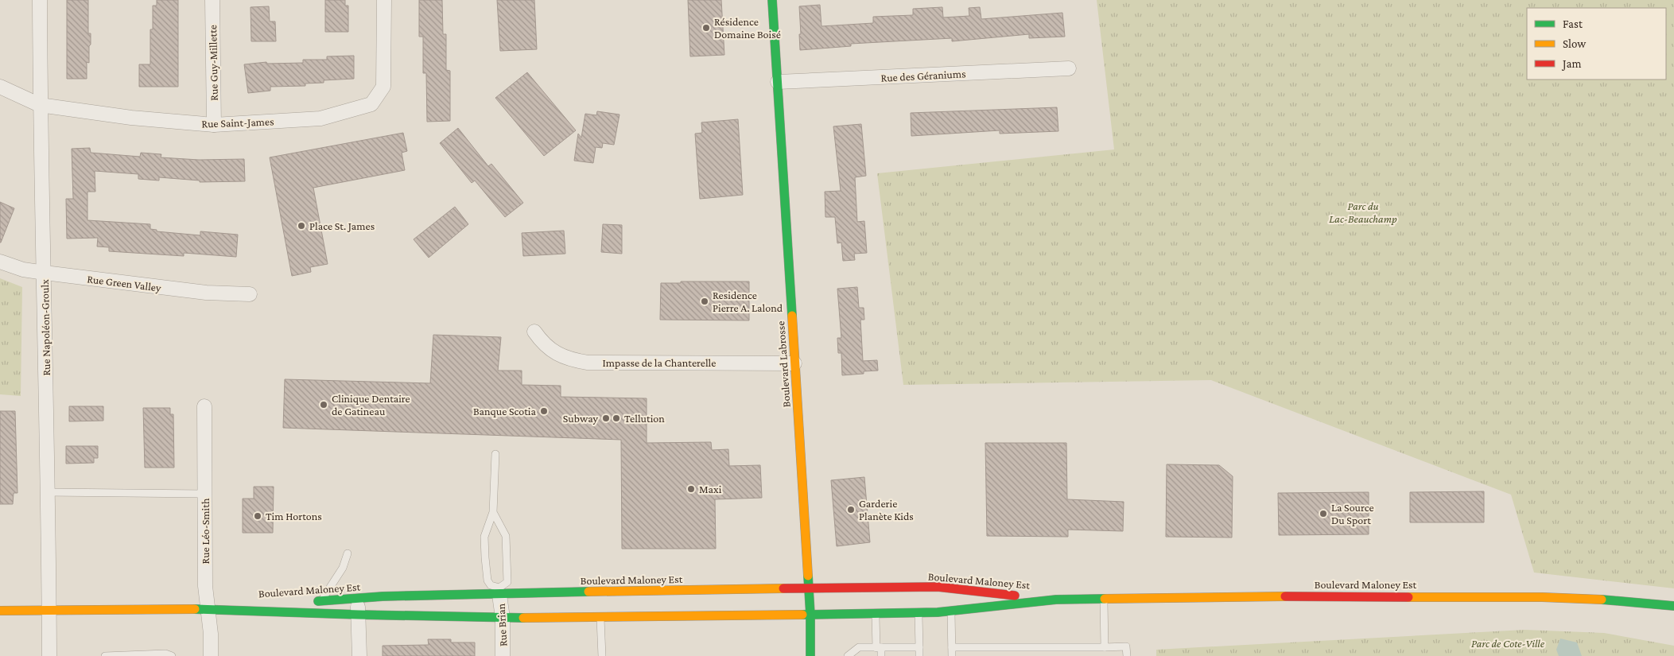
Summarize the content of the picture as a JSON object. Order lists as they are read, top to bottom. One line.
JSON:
{"streets":{"main road":["Boulevard Labrosse","Boulevard Maloney Est"],"street":["Rue Guy-Millette","Rue des Géraniums","Rue Saint-James","Rue Green Valley","Rue Napoléon-Groulx","Impasse de la Chanterelle","Rue Léo-Smith","Rue Brian"]},"crossings":[["Rue Guy-Millette","Rue Saint-James"],["Rue des Géraniums","Boulevard Labrosse"],["Rue Saint-James","Rue Napoléon-Groulx"],["Rue Green Valley","Rue Napoléon-Groulx"],["Rue Napoléon-Groulx","Boulevard Maloney Est"],["Impasse de la Chanterelle","Boulevard Labrosse"],["Boulevard Labrosse","Boulevard Maloney Est"],["Rue Léo-Smith","Boulevard Maloney Est"],["Boulevard Maloney Est","Rue Brian"]],"parks":["Parc du Lac-Beauchamp","Parc de Cote-Ville"],"places":["Résidence Domaine Boisé","Place St. James","Residence Pierre A. Lalond","Clinique Dentaire de Gatineau","Banque Scotia","Subway","Tellution","Maxi","Garderie Planète Kids","La Source Du Sport","Tim Hortons"],"legend":["Fast","Slow","Jam"]}
